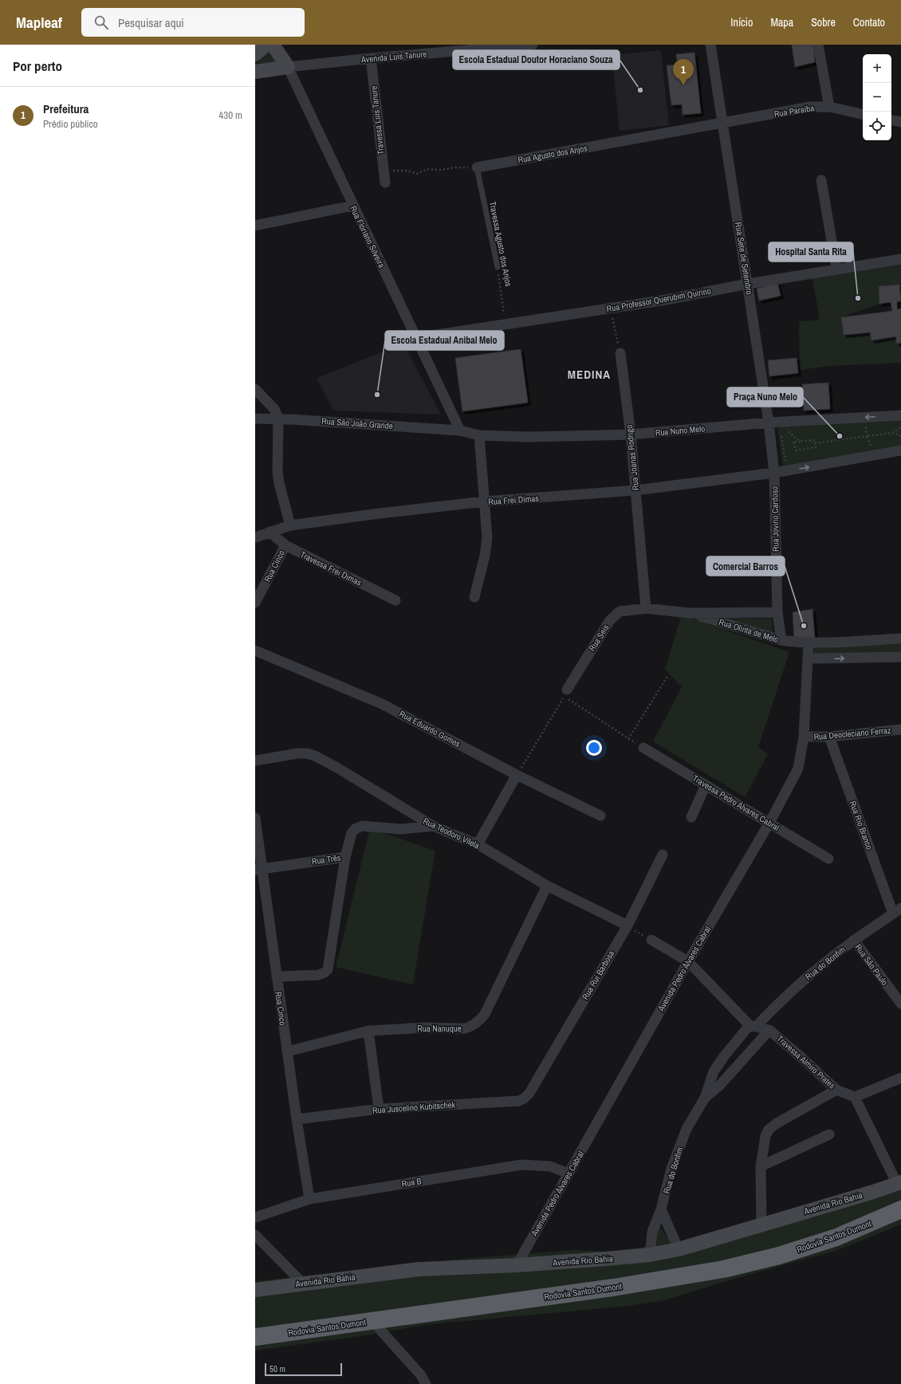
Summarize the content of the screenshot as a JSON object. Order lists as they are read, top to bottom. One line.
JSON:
{"streets":{"highway":["Rodovia Santos Dumont"],"main road":["Avenida Luís Tanure","Rua Floriano Silveira","Avenida Rio Bahia"],"street":["Rua Paraíba","Travessa Luís Tanure","Rua Agusto dos Anjos","Rua Sete de Setembro","Rua Professor Querubim Quirino","Rua São João Grande","Rua Nuno Melo","Rua Joanas Rodrigo","Rua Frei Dimas","Rua Jovino Cardoso","Rua Cinco","Travessa Frei Dimas","Rua Olinta de Melo","Rua Seis","Rua Eduardo Gomes","Rua Deocleciano Ferraz","Travessa Pedro Álvares Cabral","Rua Rio Branco","Rua Teodoro Vilela","Rua Três","Rua do Bonfim","Rua São Paulo","Avenida Pedro Álvares Cabral","Rua Rui Barbosa","Rua Nanuque","Travessa Almiro Prates","Rua Juscelino Kubitschek","Rua B"],"lane":["Travessa Agusto dos Anjos"]},"crossings":[["Avenida Luís Tanure","Travessa Luís Tanure"],["Avenida Luís Tanure","Rua Floriano Silveira"],["Rua Paraíba","Rua Agusto dos Anjos"],["Rua Paraíba","Rua Sete de Setembro"],["Rua Agusto dos Anjos","Travessa Agusto dos Anjos"],["Rua Agusto dos Anjos","Rua Sete de Setembro"],["Rua Floriano Silveira","Rua Professor Querubim Quirino"],["Rua Floriano Silveira","Rua São João Grande"],["Rua Floriano Silveira","Rua Nuno Melo"],["Travessa Agusto dos Anjos","Rua Professor Querubim Quirino"],["Rua Sete de Setembro","Rua Professor Querubim Quirino"],["Rua Sete de Setembro","Rua Nuno Melo"],["Rua Sete de Setembro","Rua Frei Dimas"],["Rua Sete de Setembro","Rua Jovino Cardoso"],["Rua São João Grande","Rua Nuno Melo"],["Rua Nuno Melo","Rua Joanas Rodrigo"],["Rua Joanas Rodrigo","Rua Frei Dimas"],["Rua Joanas Rodrigo","Rua Olinta de Melo"],["Rua Joanas Rodrigo","Rua Seis"],["Rua Frei Dimas","Rua Jovino Cardoso"],["Rua Frei Dimas","Travessa Frei Dimas"],["Rua Jovino Cardoso","Rua Olinta de Melo"],["Rua Cinco","Travessa Frei Dimas"],["Rua Cinco","Rua Três"],["Rua Cinco","Rua Nanuque"],["Rua Cinco","Rua Juscelino Kubitschek"],["Rua Cinco","Rua B"],["Rua Olinta de Melo","Rua Seis"],["Rua Deocleciano Ferraz","Rua Rio Branco"],["Rua Deocleciano Ferraz","Avenida Pedro Álvares Cabral"],["Travessa Pedro Álvares Cabral","Avenida Pedro Álvares Cabral"],["Rua Rio Branco","Rua do Bonfim"],["Rua Teodoro Vilela","Rua Três"],["Rua Teodoro Vilela","Rua Rui Barbosa"],["Rua Teodoro Vilela","Rua Nanuque"],["Rua do Bonfim","Rua São Paulo"],["Rua do Bonfim","Travessa Almiro Prates"],["Rua do Bonfim","Avenida Rio Bahia"],["Avenida Pedro Álvares Cabral","Rua B"],["Avenida Pedro Álvares Cabral","Avenida Rio Bahia"],["Rua Rui Barbosa","Rua Juscelino Kubitschek"]],"districts":["MEDINA"],"places":["Escola Estadual Doutor Horaciano Souza","Hospital Santa Rita","Escola Estadual Anibal Melo","Praça Nuno Melo","Comercial Barros"],"scale_bar":"50 m","page":{"header":"Mapleaf","search":"Pesquisar aqui","nav":["Início","Mapa","Sobre","Contato"],"heading":"Por perto","map_buttons":["+","−"],"pins":"1","list":[{"mark":"1","name":"Prefeitura","note":"Prédio público","value":"430 m"}],"scale":"50 m"}}
